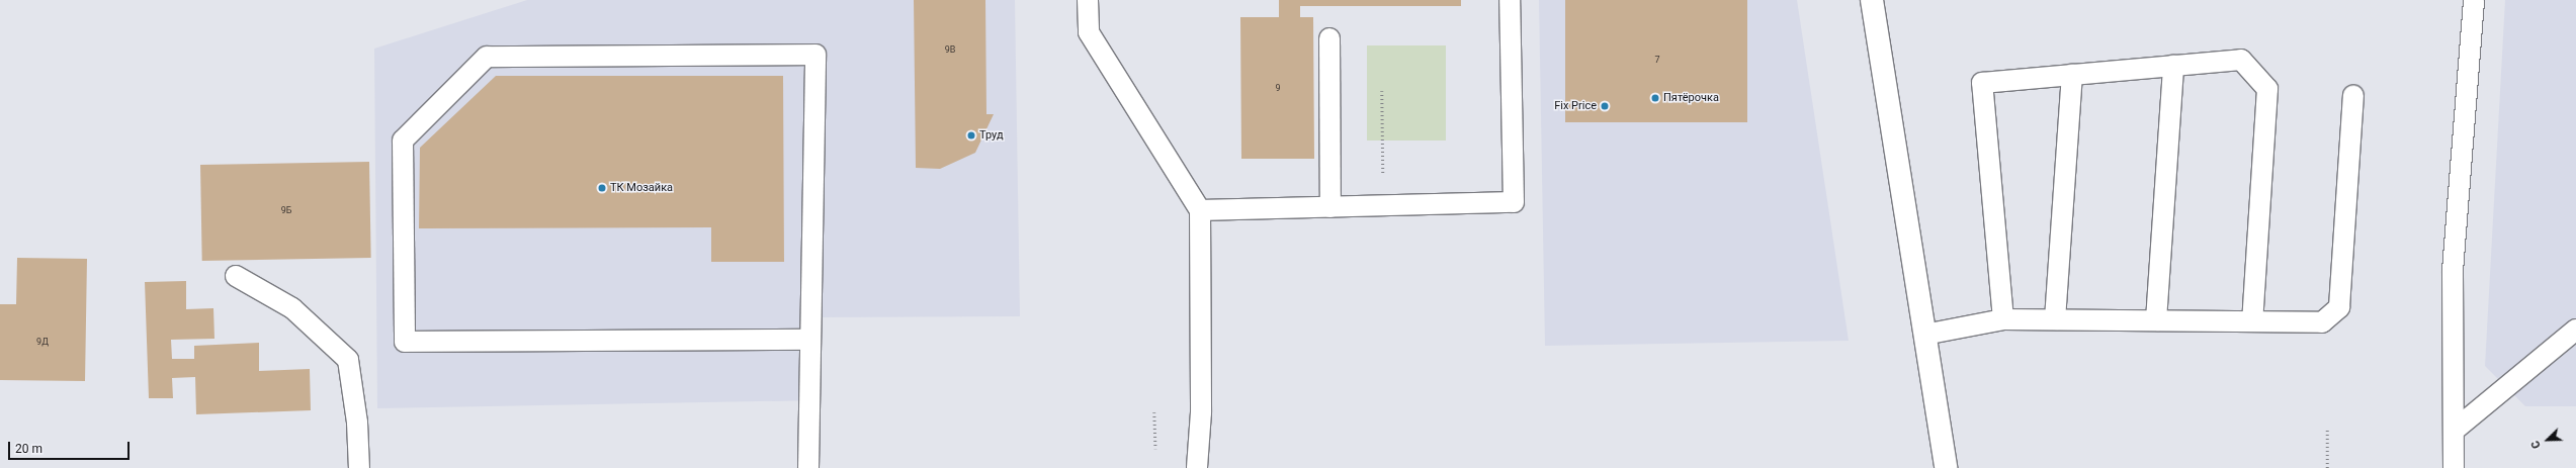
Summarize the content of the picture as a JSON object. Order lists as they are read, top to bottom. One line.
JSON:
{"places":["Пятёрочка","Fix Price","Труд","ТК Мозайка"],"house_numbers":["9В","7","9","9Б","9Д"],"scale_bar":"20 m","north":"bottom left"}
